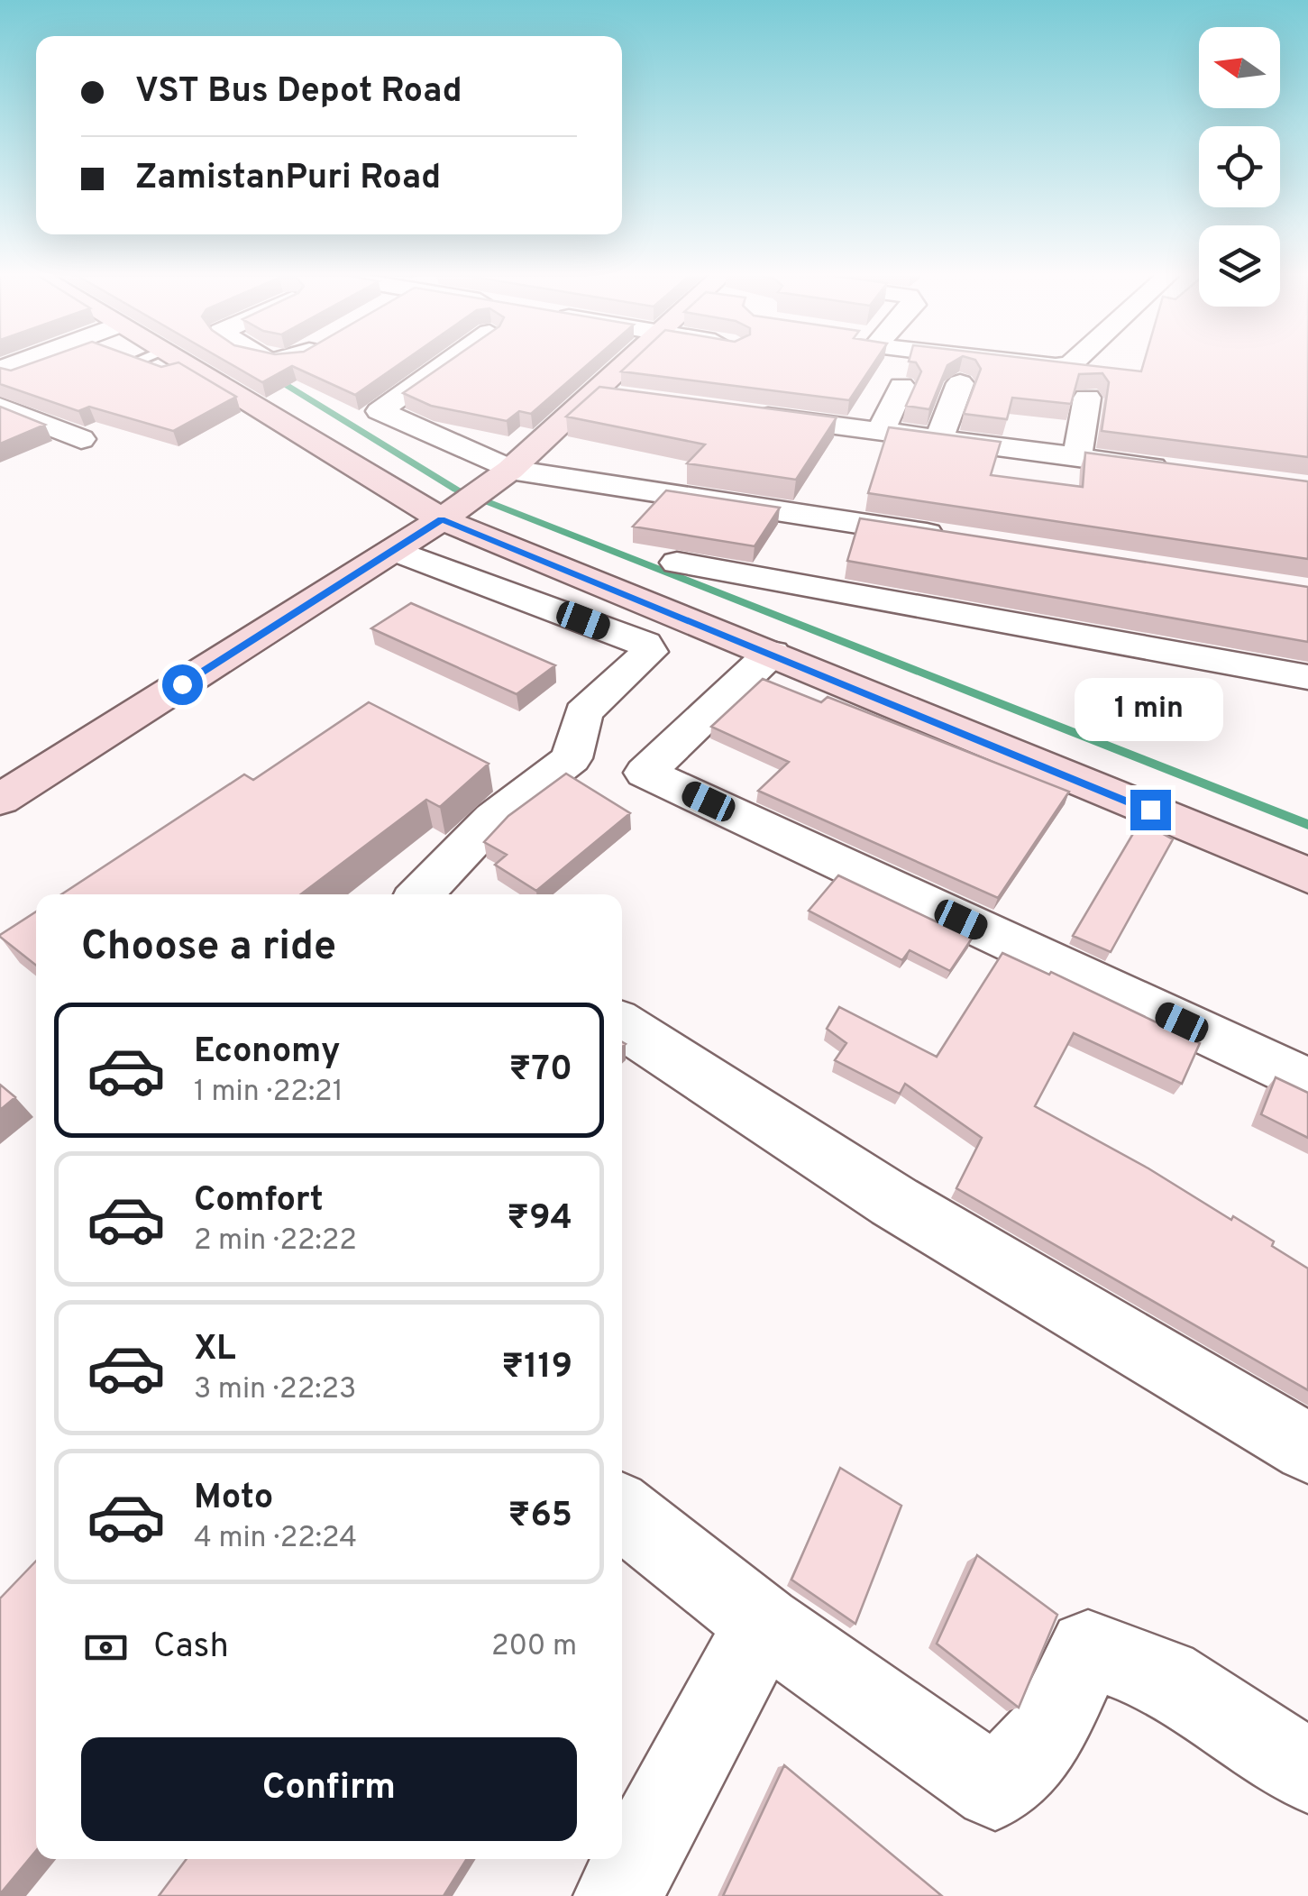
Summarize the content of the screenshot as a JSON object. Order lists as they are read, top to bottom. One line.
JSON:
{"north":"left","page":{"banner":["VST Bus Depot Road","ZamistanPuri Road"],"bubble":"1 min","heading":"Choose a ride","list":[{"name":"Economy","note":"1 min · 22:21","value":"₹70"},{"name":"Comfort","note":"2 min · 22:22","value":"₹94"},{"name":"XL","note":"3 min · 22:23","value":"₹119"},{"name":"Moto","note":"4 min · 22:24","value":"₹65"}],"pay":["Cash","200 m"],"buttons":"Confirm"}}
